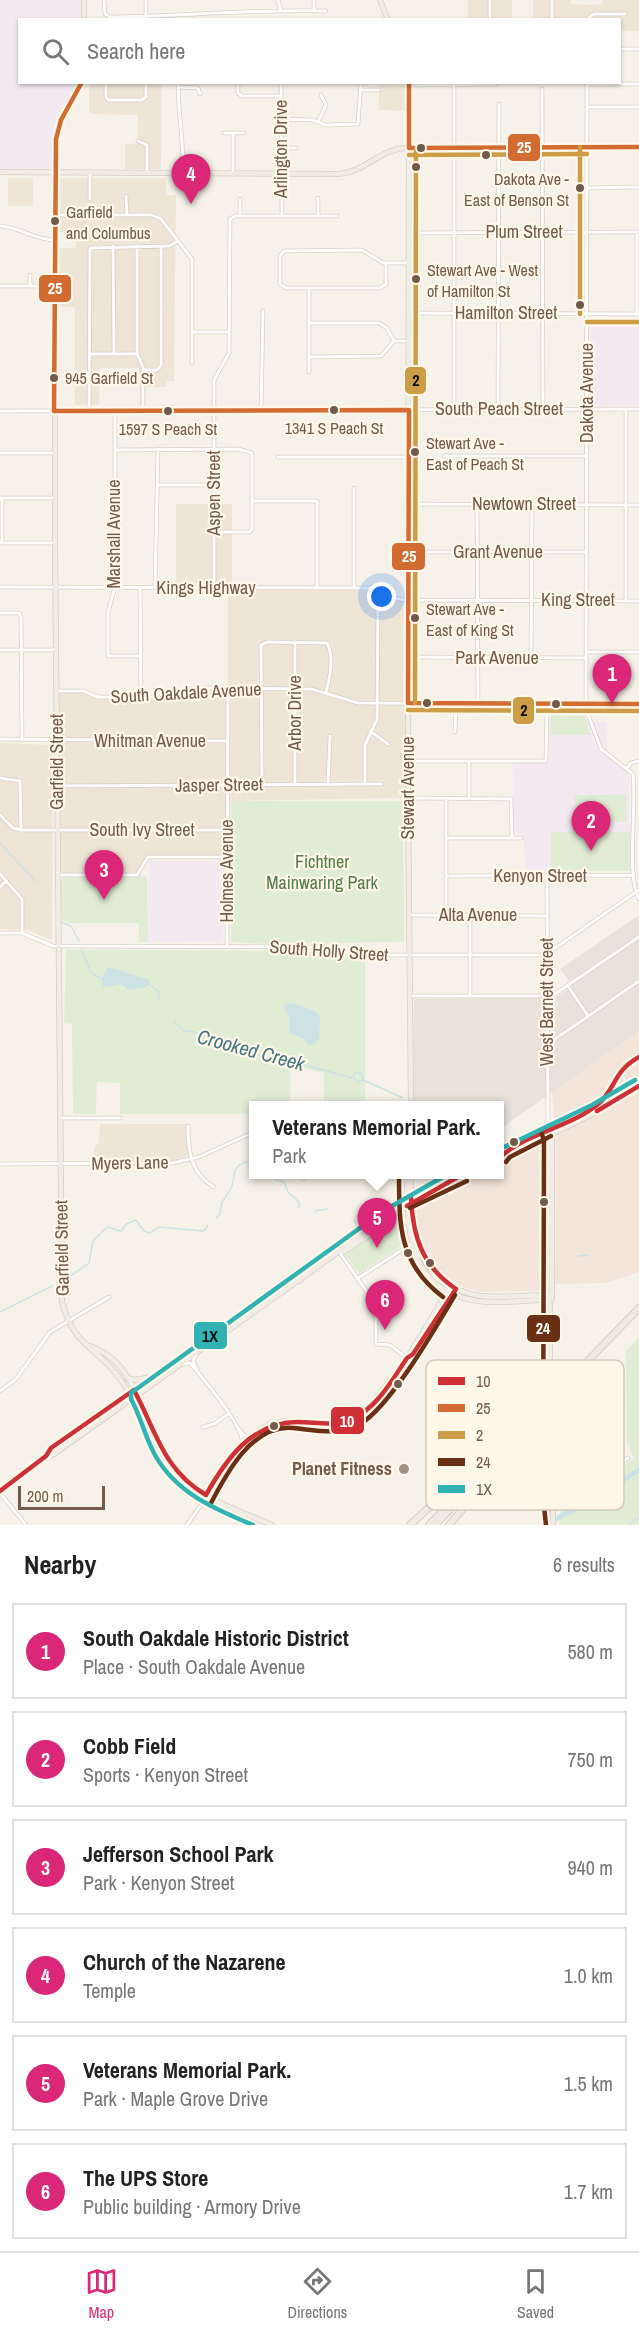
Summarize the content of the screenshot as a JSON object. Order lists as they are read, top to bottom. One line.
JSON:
{"streets":{"main road":["Garfield Street","Stewart Avenue"],"street":["Arlington Drive","Plum Street","Hamilton Street","Dakota Avenue","South Peach Street","Aspen Street","Newtown Street","Marshall Avenue","Grant Avenue","Kings Highway","King Street","Park Avenue","South Oakdale Avenue","Arbor Drive","Whitman Avenue","Jasper Street","South Ivy Street","Holmes Avenue","Kenyon Street","Alta Avenue","South Holly Street","West Barnett Street","Myers Lane"]},"crossings":[["Plum Street","Dakota Avenue"],["Plum Street","Stewart Avenue"],["Hamilton Street","Dakota Avenue"],["Hamilton Street","Stewart Avenue"],["Dakota Avenue","South Peach Street"],["Dakota Avenue","Newtown Street"],["Dakota Avenue","Grant Avenue"],["Dakota Avenue","King Street"],["Dakota Avenue","Park Avenue"],["Dakota Avenue","South Oakdale Avenue"],["South Peach Street","Aspen Street"],["South Peach Street","Marshall Avenue"],["South Peach Street","Garfield Street"],["South Peach Street","Stewart Avenue"],["Aspen Street","Kings Highway"],["Newtown Street","Stewart Avenue"],["Marshall Avenue","Kings Highway"],["Grant Avenue","Stewart Avenue"],["Kings Highway","King Street"],["Kings Highway","Garfield Street"],["Kings Highway","Stewart Avenue"],["King Street","Stewart Avenue"],["Park Avenue","Stewart Avenue"],["South Oakdale Avenue","Arbor Drive"],["South Oakdale Avenue","Garfield Street"],["South Oakdale Avenue","Stewart Avenue"],["South Oakdale Avenue","Holmes Avenue"],["Arbor Drive","Jasper Street"],["Whitman Avenue","Garfield Street"],["Whitman Avenue","Holmes Avenue"],["Garfield Street","Jasper Street"],["Garfield Street","South Ivy Street"],["Garfield Street","South Holly Street"],["Garfield Street","Myers Lane"],["Jasper Street","Holmes Avenue"],["Stewart Avenue","Alta Avenue"],["Stewart Avenue","South Holly Street"],["South Ivy Street","Holmes Avenue"],["Holmes Avenue","South Holly Street"],["Kenyon Street","West Barnett Street"],["Alta Avenue","West Barnett Street"],["South Holly Street","West Barnett Street"]],"water":["Crooked Creek"],"parks":["Fichtner Mainwaring Park"],"places":["Dakota Ave - East of Benson St","Garfield and Columbus","Stewart Ave - West of Hamilton St","945 Garfield St","1341 S Peach St","1597 S Peach St","Stewart Ave - East of Peach St","Stewart Ave - East of King St","Planet Fitness"],"lines":["transit line 25","transit line 2","transit line 10","transit line 1X","transit line 24"],"legend":["10","25","2","24","1X"],"scale_bar":"200 m","page":{"search":"Search here","pins":["4","1","2","3","5","6"],"popup":["Veterans Memorial Park.","Park"],"scale":"200 m","heading":["Nearby","6 results"],"list":[{"mark":"1","name":"South Oakdale Historic District","note":"Place · South Oakdale Avenue","value":"580 m"},{"mark":"2","name":"Cobb Field","note":"Sports · Kenyon Street","value":"750 m"},{"mark":"3","name":"Jefferson School Park","note":"Park · Kenyon Street","value":"940 m"},{"mark":"4","name":"Church of the Nazarene","note":"Temple","value":"1.0 km"},{"mark":"5","name":"Veterans Memorial Park.","note":"Park · Maple Grove Drive","value":"1.5 km"},{"mark":"6","name":"The UPS Store","note":"Public building · Armory Drive","value":"1.7 km"}],"nav":["Map","Directions","Saved"]}}
